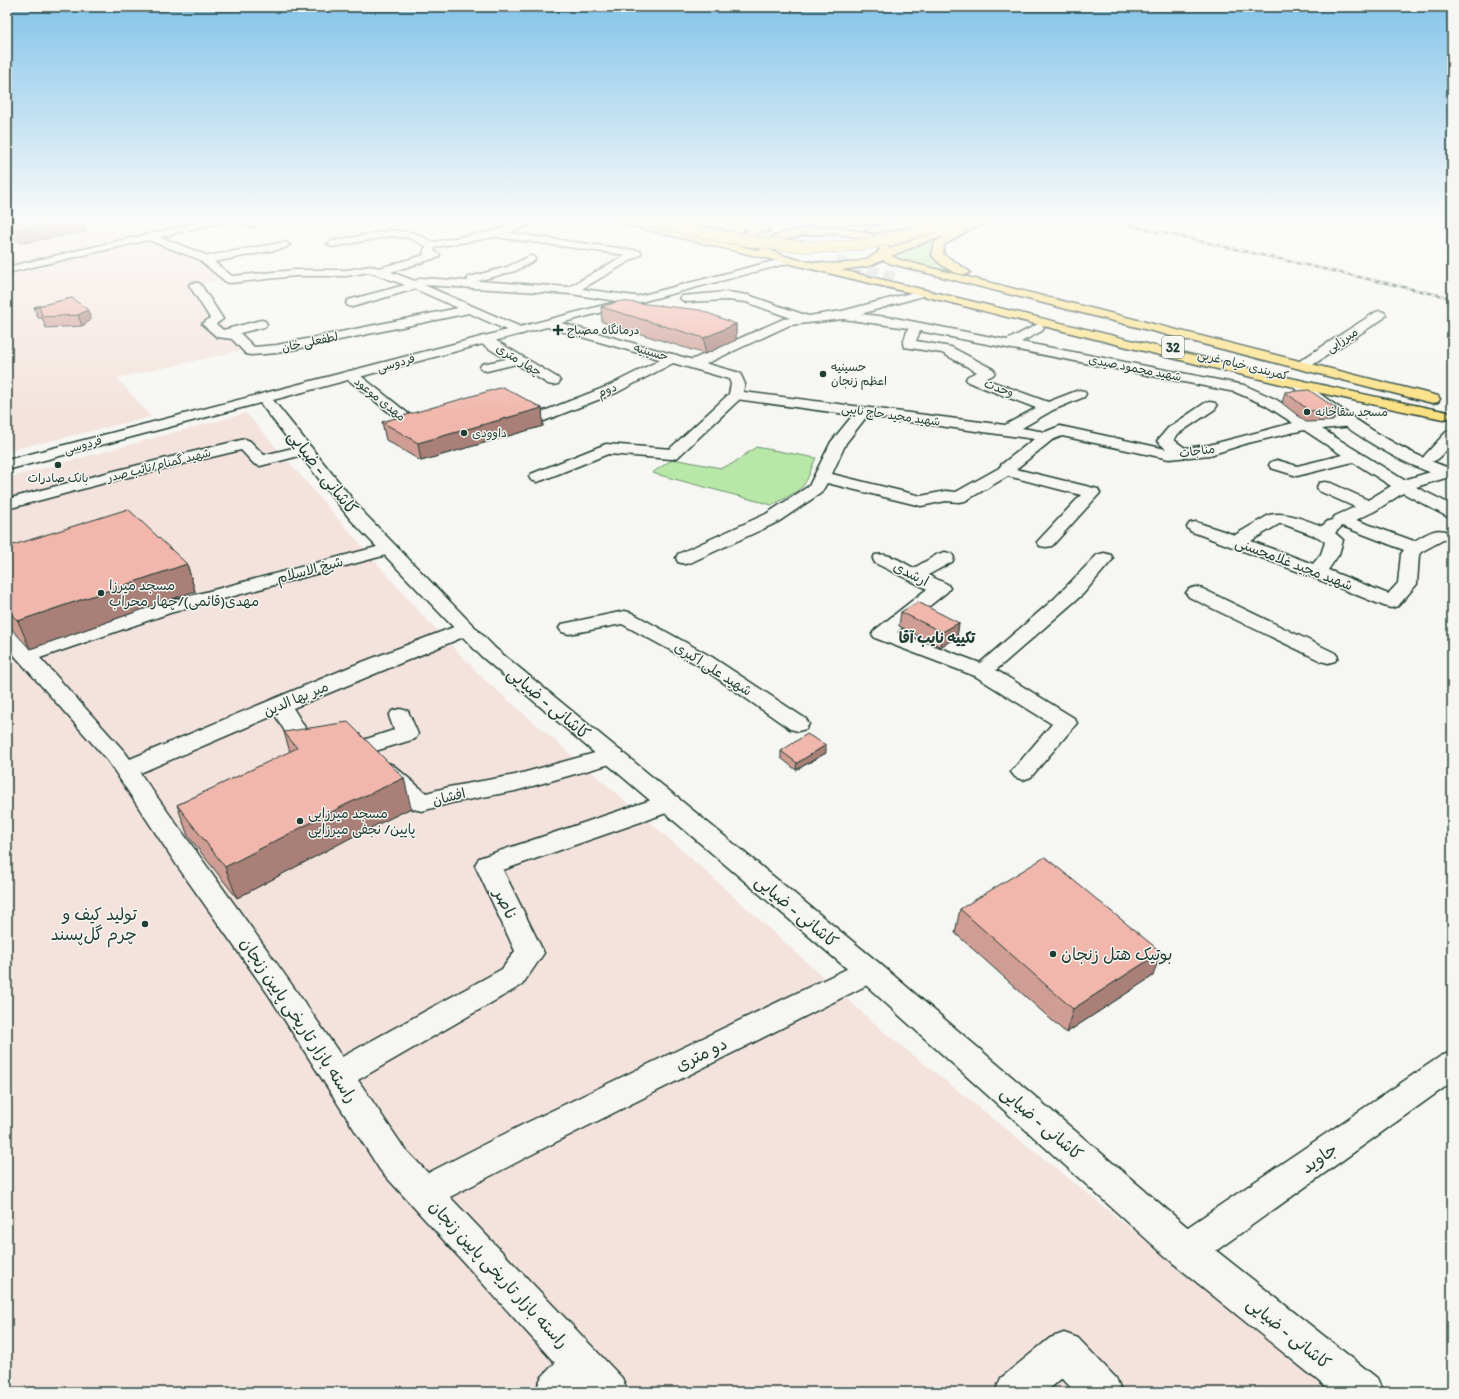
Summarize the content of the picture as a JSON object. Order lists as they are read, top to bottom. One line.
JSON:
{"streets":{"highway":["32","کمربندی خیام غربی"],"street":["میرزایی","لطفعلی خان","حسینیه","چهار متری","فردوسی","شهید محمود صیدی","وحدت","دوم","مهدی موعود","شهید مجید حاج نایبی","مناجات","شهید گمنام/نائب صدر","کاشانی - ضیایی","شهید مجید غلامحسنی","شیخ الاسلام","ارشدی","شهید علی اکبری","میر بها الدین","افشان","ناصر","راسته بازار تاریخی پایین زنجان","دو متری","جاوید"]},"crossings":[["32","کمربندی خیام غربی"],["حسینیه","فردوسی"],["حسینیه","دوم"],["حسینیه","شهید مجید حاج نایبی"],["چهار متری","فردوسی"],["فردوسی","مهدی موعود"],["فردوسی","کاشانی - ضیایی"],["شهید محمود صیدی","وحدت"],["شهید محمود صیدی","مناجات"],["شهید مجید حاج نایبی","مناجات"],["شهید گمنام/نائب صدر","کاشانی - ضیایی"],["کاشانی - ضیایی","شیخ الاسلام"],["کاشانی - ضیایی","میر بها الدین"],["کاشانی - ضیایی","افشان"],["کاشانی - ضیایی","ناصر"],["کاشانی - ضیایی","دو متری"],["کاشانی - ضیایی","جاوید"],["شیخ الاسلام","راسته بازار تاریخی پایین زنجان"],["میر بها الدین","راسته بازار تاریخی پایین زنجان"],["ناصر","راسته بازار تاریخی پایین زنجان"],["راسته بازار تاریخی پایین زنجان","دو متری"]],"districts":["تکییه نایب آقا"],"places":{"health":["درمانگاه مصباح"],"other":["حسینیه اعظم زنجان","مسجد سقاخانه","داوودی","بانک صادرات","مسجد میرزا مهدی(قائمی)/چهار محراب","مسجد میرزایی پایین/ نجفی میرزایی","تولید کیف و چرم گل‌پسند","بوتیک هتل زنجان"]}}
